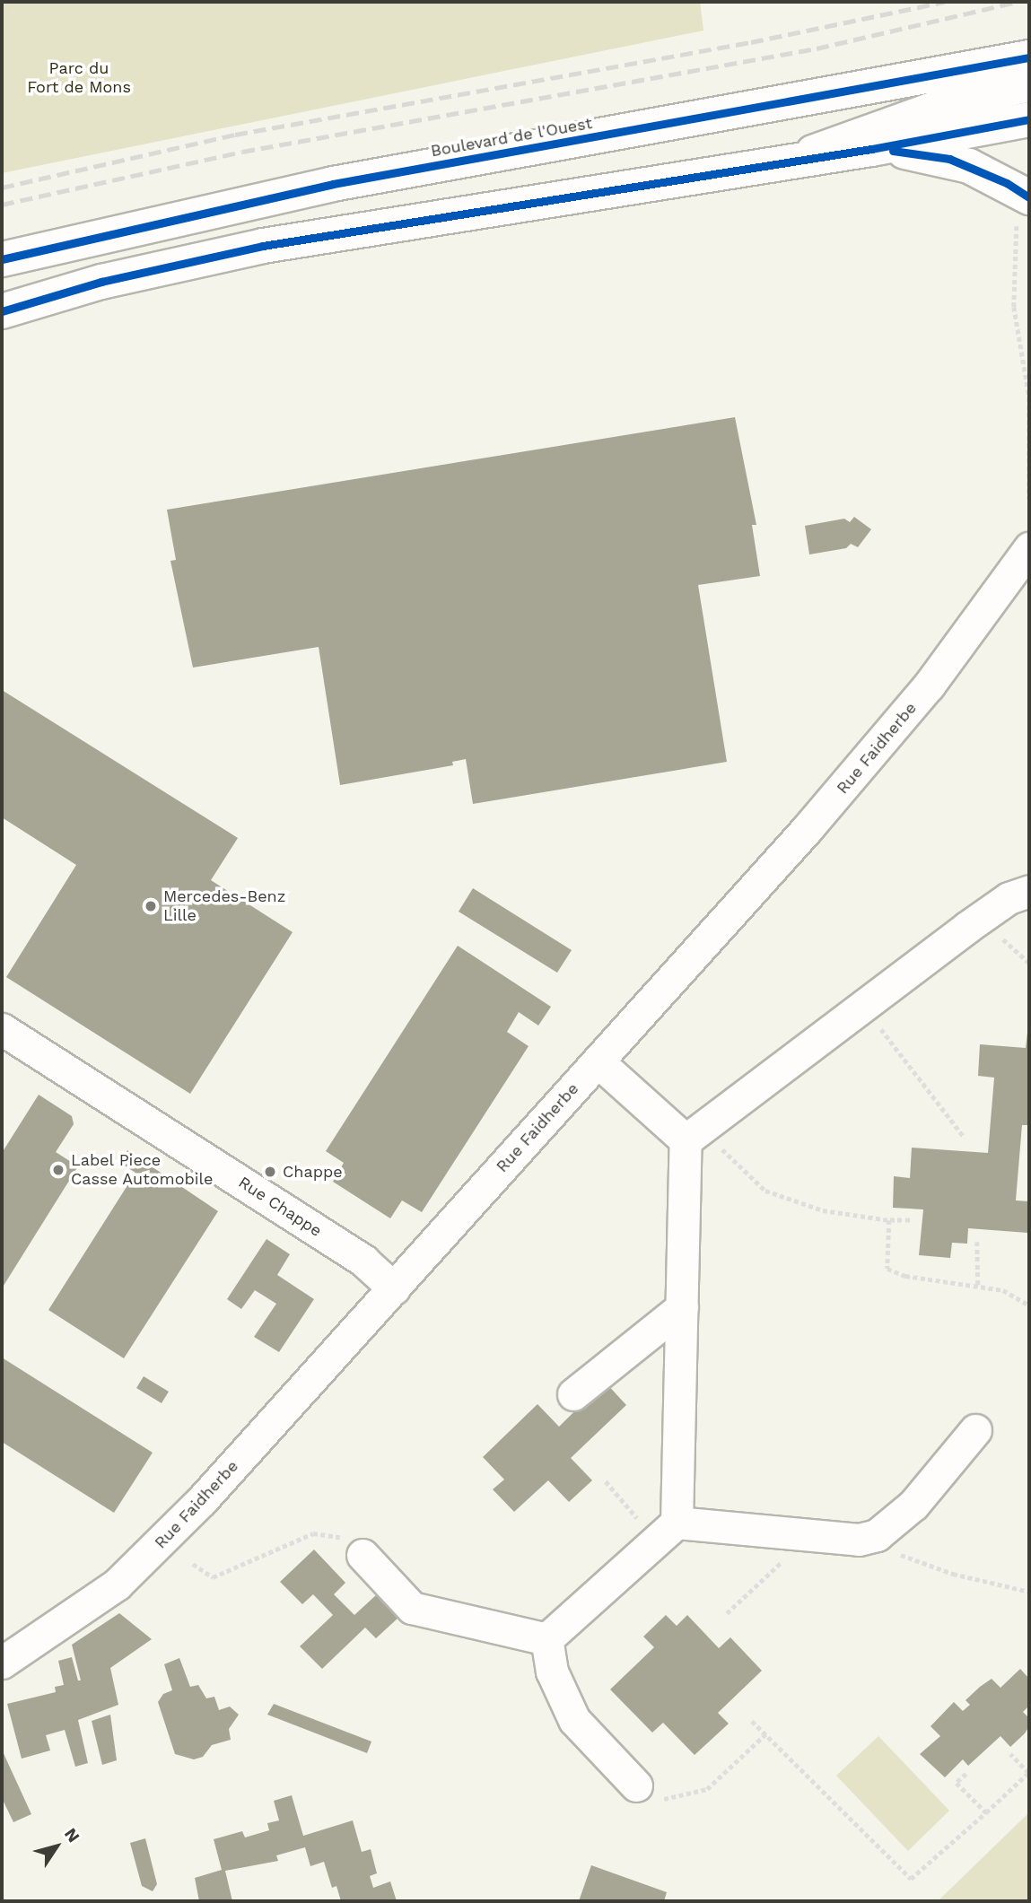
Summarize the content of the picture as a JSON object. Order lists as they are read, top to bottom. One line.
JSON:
{"streets":{"main road":["Boulevard de l'Ouest"],"street":["Rue Faidherbe","Rue Chappe"]},"crossings":[["Rue Faidherbe","Rue Chappe"]],"parks":["Parc du Fort de Mons"],"places":["Mercedes-Benz Lille","Label Piece Casse Automobile","Chappe"],"north":"top right"}
